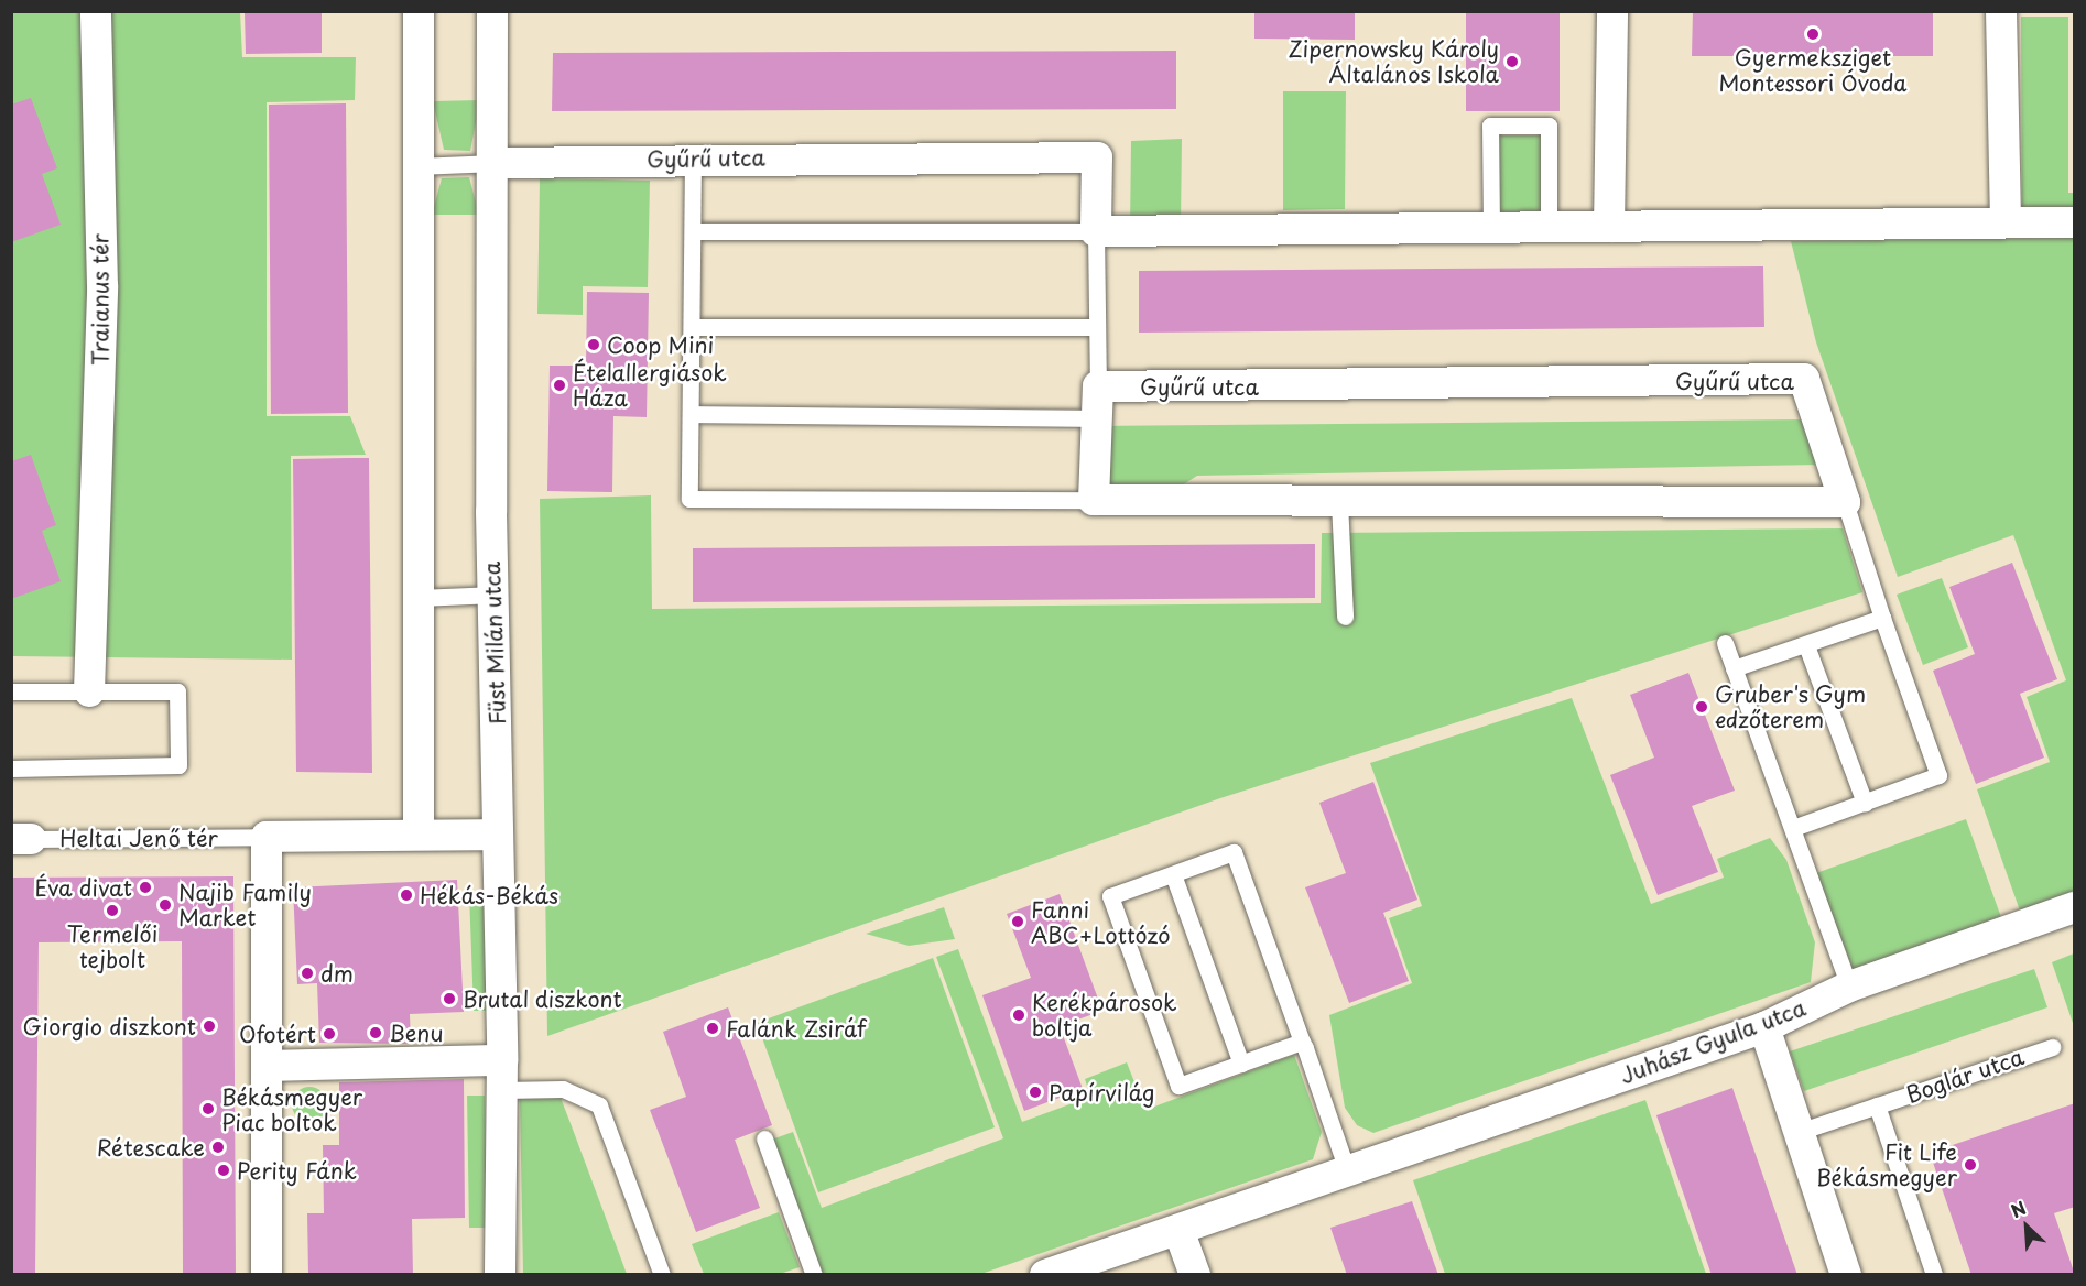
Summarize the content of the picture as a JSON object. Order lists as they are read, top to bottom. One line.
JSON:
{"streets":{"street":["Gyűrű utca","Traianus tér","Füst Milán utca","Heltai Jenő tér","Juhász Gyula utca"],"lane":["Boglár utca"]},"crossings":[["Gyűrű utca","Füst Milán utca"],["Füst Milán utca","Heltai Jenő tér"]],"places":["Gyermeksziget Montessori Óvoda","Zipernowsky Károly Általános Iskola","Coop Mini","Ételallergiások Háza","Gruber's Gym edzőterem","Éva divat","Hékás-Békás","Najib Family Market","Termelői tejbolt","Fanni ABC+Lottózó","dm","Brutal diszkont","Kerékpárosok boltja","Giorgio diszkont","Falánk Zsiráf","Benu","Ofotért","Papírvilág","Békásmegyer Piac boltok","Rétescake","Fit Life Békásmegyer","Perity Fánk"],"north":"top left"}
